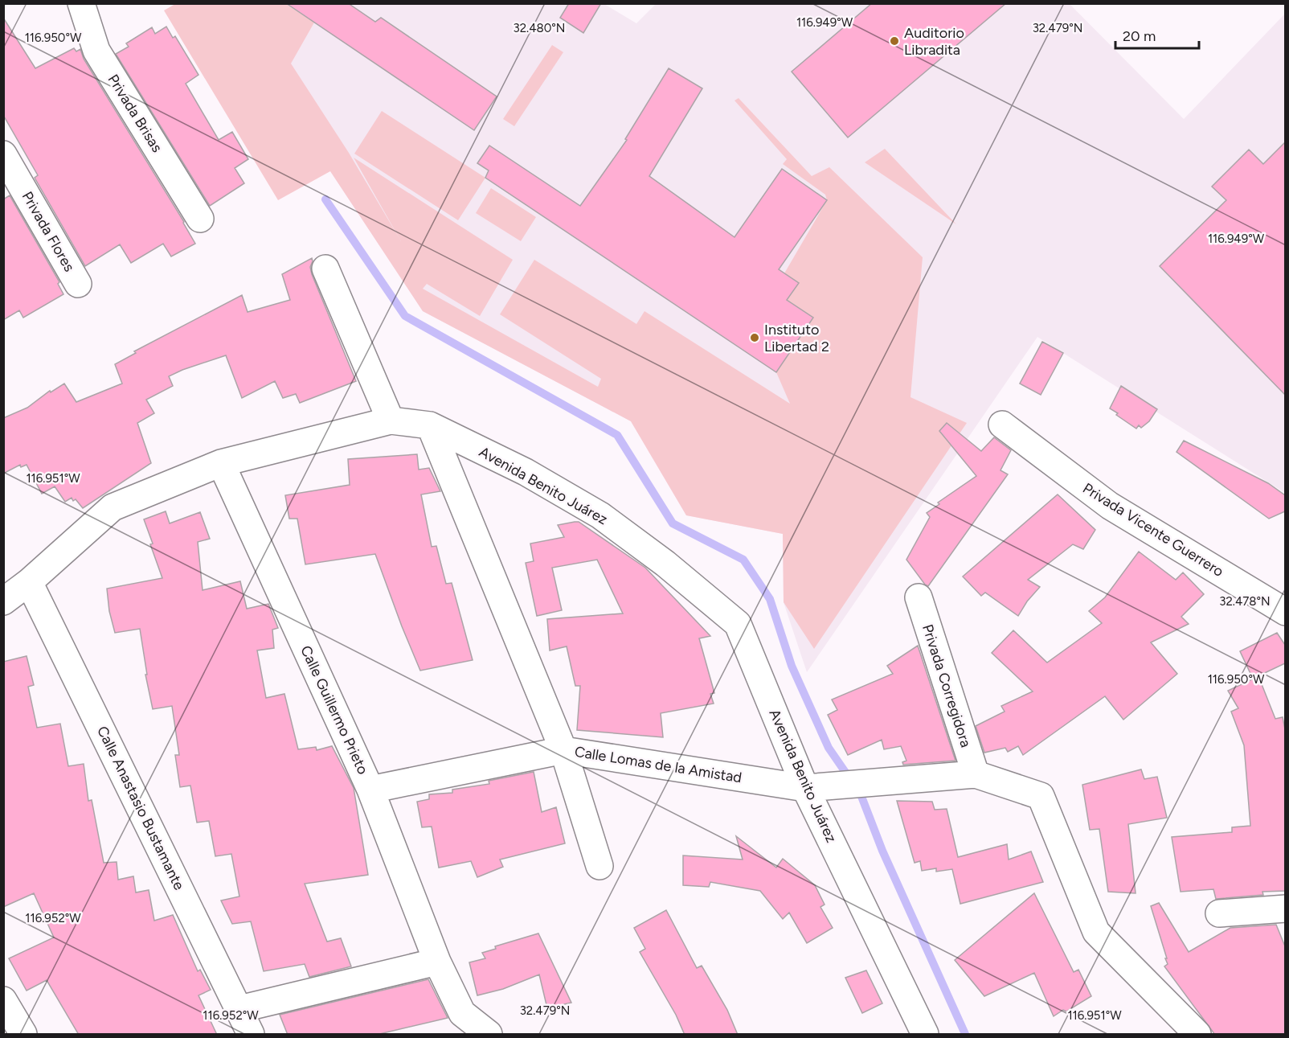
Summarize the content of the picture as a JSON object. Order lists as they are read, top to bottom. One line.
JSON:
{"streets":{"street":["Privada Brisas","Privada Flores","Avenida Benito Juárez","Privada Vicente Guerrero","Privada Corregidora","Calle Guillermo Prieto","Calle Lomas de la Amistad","Calle Anastasio Bustamante"]},"crossings":[["Avenida Benito Juárez","Calle Guillermo Prieto"],["Avenida Benito Juárez","Calle Lomas de la Amistad"],["Avenida Benito Juárez","Calle Anastasio Bustamante"],["Privada Corregidora","Calle Lomas de la Amistad"],["Calle Guillermo Prieto","Calle Lomas de la Amistad"]],"places":["Auditorio Libradita","Instituto Libertad 2"],"scale_bar":"20 m","coordinates":["116.949°W","32.480°N","32.479°N","116.950°W","116.951°W","32.478°N","116.952°W"]}
